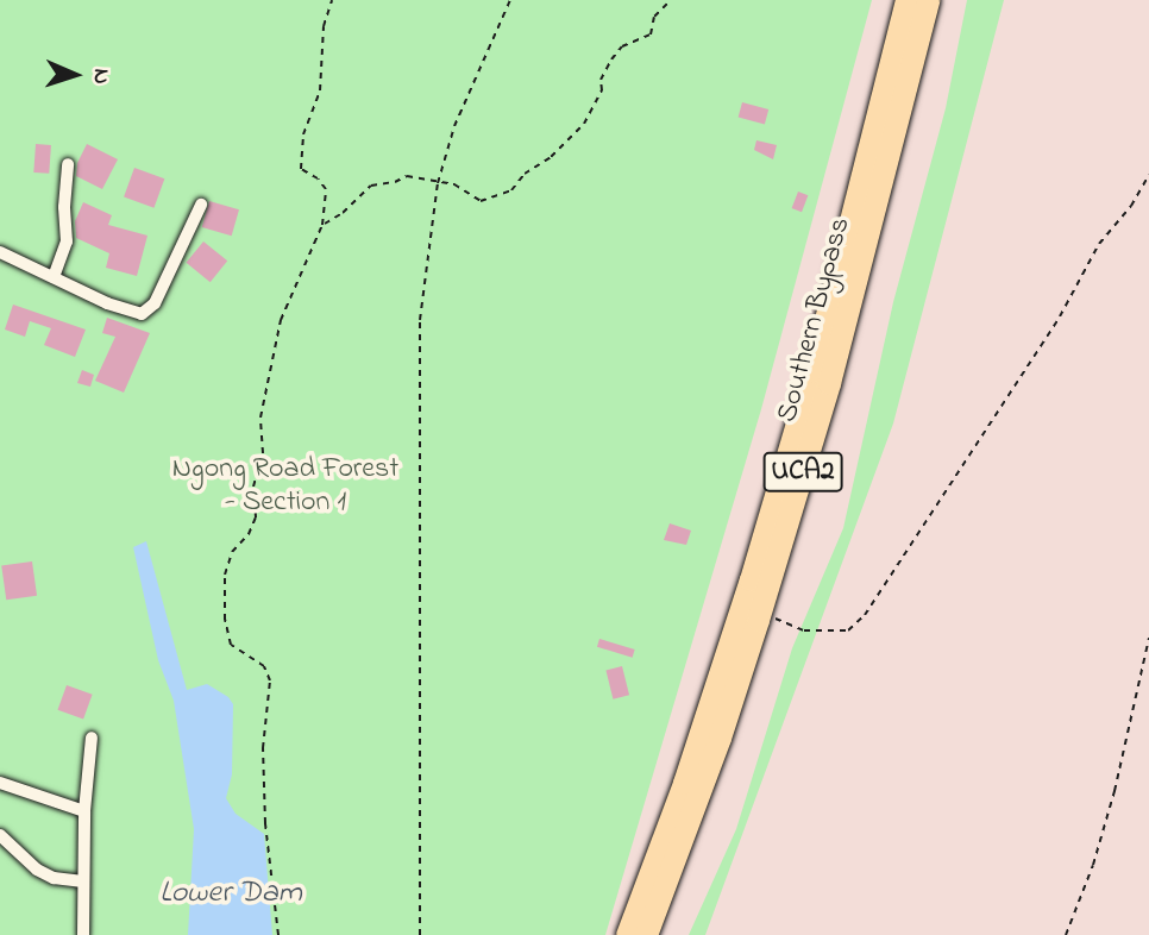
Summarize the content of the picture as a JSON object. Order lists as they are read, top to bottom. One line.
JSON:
{"streets":{"highway":["Southern Bypass","UCA2"]},"water":["Lower Dam"],"parks":["Ngong Road Forest - Section 1"],"north":"right"}
